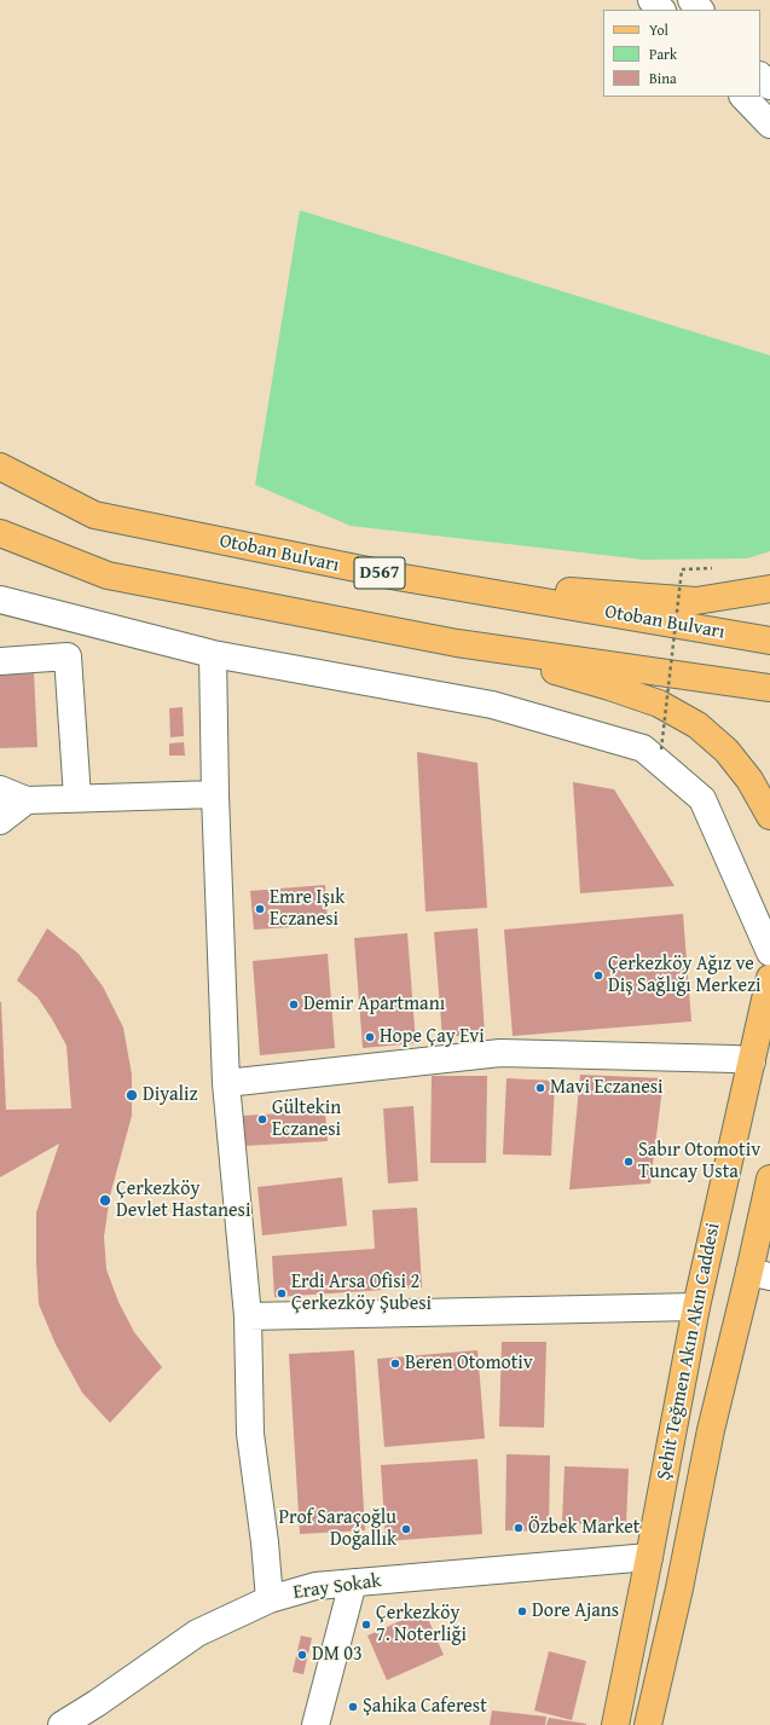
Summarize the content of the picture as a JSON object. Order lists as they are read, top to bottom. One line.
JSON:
{"streets":{"main road":["Otoban Bulvarı","D567","Şehit Teğmen Akın Akın Caddesi"],"street":["Eray Sokak"]},"crossings":[["Şehit Teğmen Akın Akın Caddesi","Eray Sokak"]],"places":["Emre Işık Eczanesi","Çerkezköy Ağız ve Diş Sağlığı Merkezi","Demir Apartmanı","Hope Çay Evi","Mavi Eczanesi","Diyaliz","Gültekin Eczanesi","Sabır Otomotiv Tuncay Usta","Çerkezköy Devlet Hastanesi","Erdi Arsa Ofisi 2 Çerkezköy Şubesi","Beren Otomotiv","Özbek Market","Prof Saraçoğlu Doğallık","Dore Ajans","Çerkezköy 7. Noterliği","DM 03","Şahika Caferest"],"legend":["Yol","Park","Bina"]}
